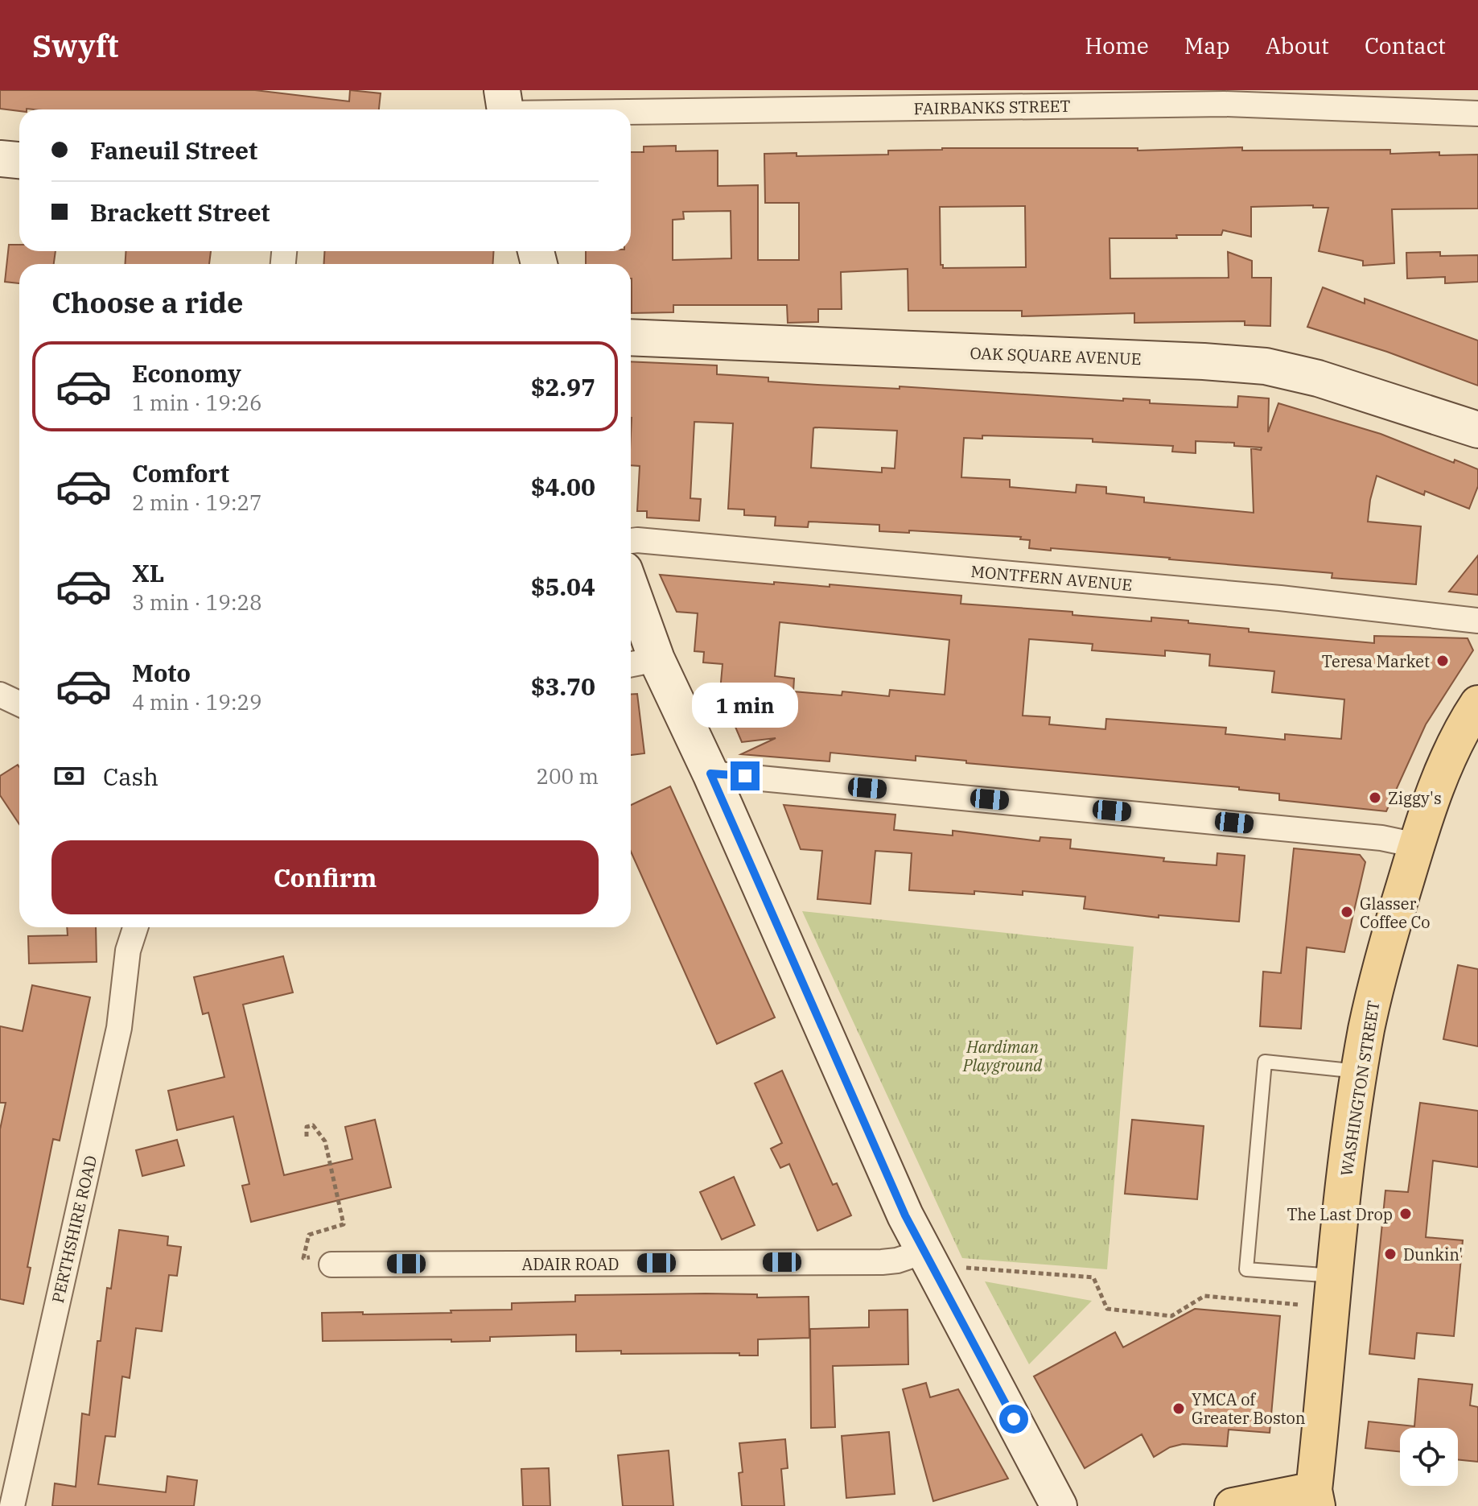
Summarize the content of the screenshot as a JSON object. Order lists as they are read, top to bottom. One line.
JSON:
{"streets":{"main road":["WASHINGTON STREET"],"street":["FAIRBANKS STREET","OAK SQUARE AVENUE","MONTFERN AVENUE","PERTHSHIRE ROAD","ADAIR ROAD"]},"parks":["Hardiman Playground"],"places":["Teresa Market","Ziggy's","Glasser Coffee Co","The Last Drop","Dunkin'","YMCA of Greater Boston"],"page":{"header":"Swyft","nav":["Home","Map","About","Contact"],"banner":["Faneuil Street","Brackett Street"],"heading":"Choose a ride","list":[{"name":"Economy","note":"1 min · 19:26","value":"$2.97"},{"name":"Comfort","note":"2 min · 19:27","value":"$4.00"},{"name":"XL","note":"3 min · 19:28","value":"$5.04"},{"name":"Moto","note":"4 min · 19:29","value":"$3.70"}],"bubble":"1 min","pay":["Cash","200 m"],"buttons":"Confirm"}}
